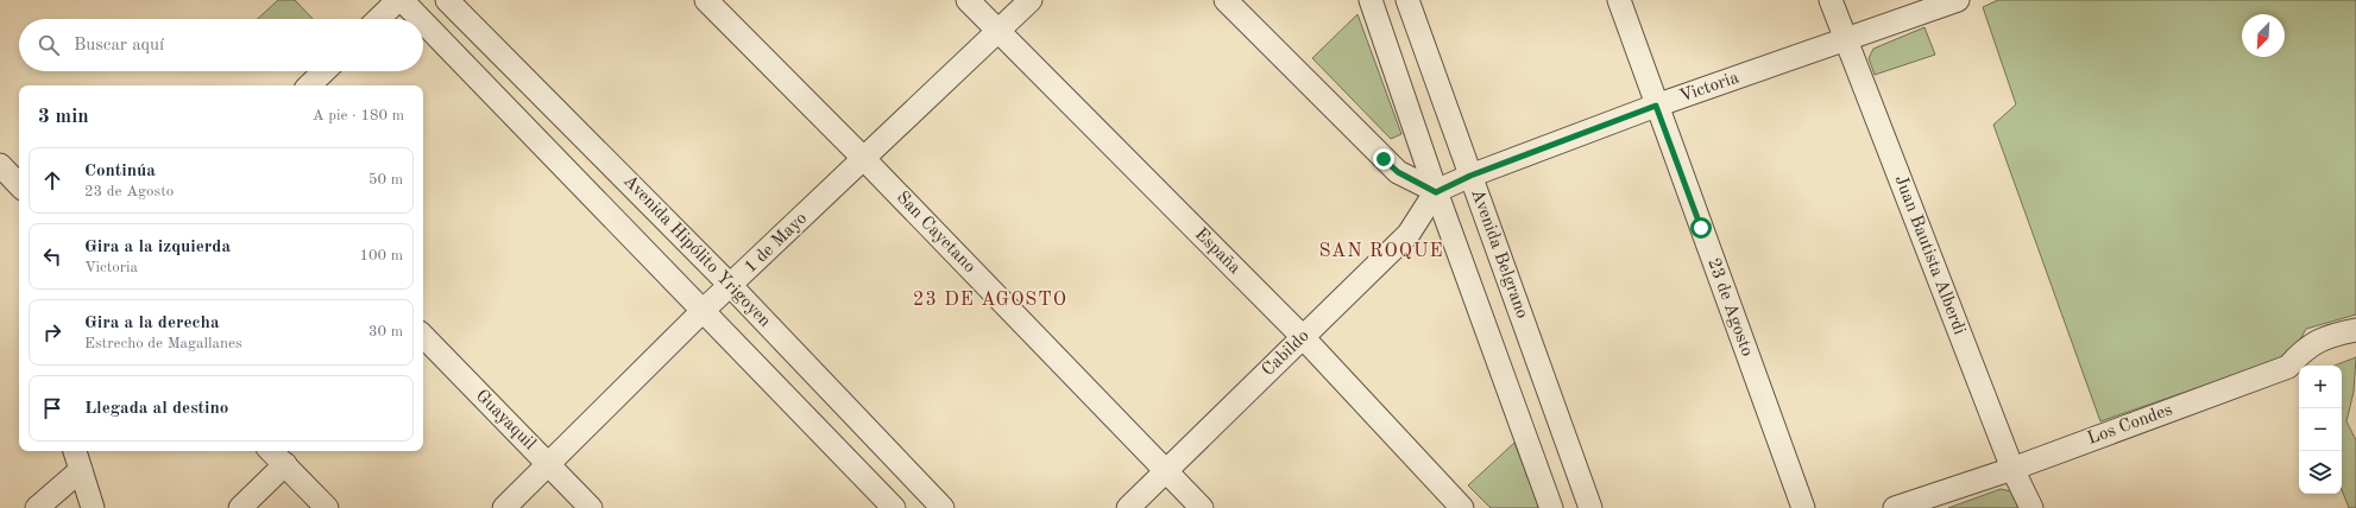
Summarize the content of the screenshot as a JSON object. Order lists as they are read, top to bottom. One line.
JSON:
{"streets":{"street":["Victoria","San Cayetano","1 de Mayo","Avenida Hipólito Yrigoyen","España","Avenida Belgrano","Juan Bautista Alberdi","23 de Agosto","Cabildo","Guayaquil","Los Condes"]},"crossings":[["Victoria","Avenida Belgrano"],["Victoria","Juan Bautista Alberdi"],["Victoria","23 de Agosto"],["Victoria","Cabildo"],["San Cayetano","1 de Mayo"],["San Cayetano","Cabildo"],["1 de Mayo","Avenida Hipólito Yrigoyen"],["1 de Mayo","España"],["1 de Mayo","Guayaquil"],["España","Cabildo"],["Juan Bautista Alberdi","Los Condes"]],"districts":["SAN ROQUE","23 DE AGOSTO"],"north":"bottom left","page":{"search":"Buscar aquí","heading":["3 min","A pie · 180 m"],"list":[["Continúa","23 de Agosto","50 m"],["Gira a la izquierda","Victoria","100 m"],["Gira a la derecha","Estrecho de Magallanes","30 m"],"Llegada al destino"],"map_buttons":["+","−"]}}
